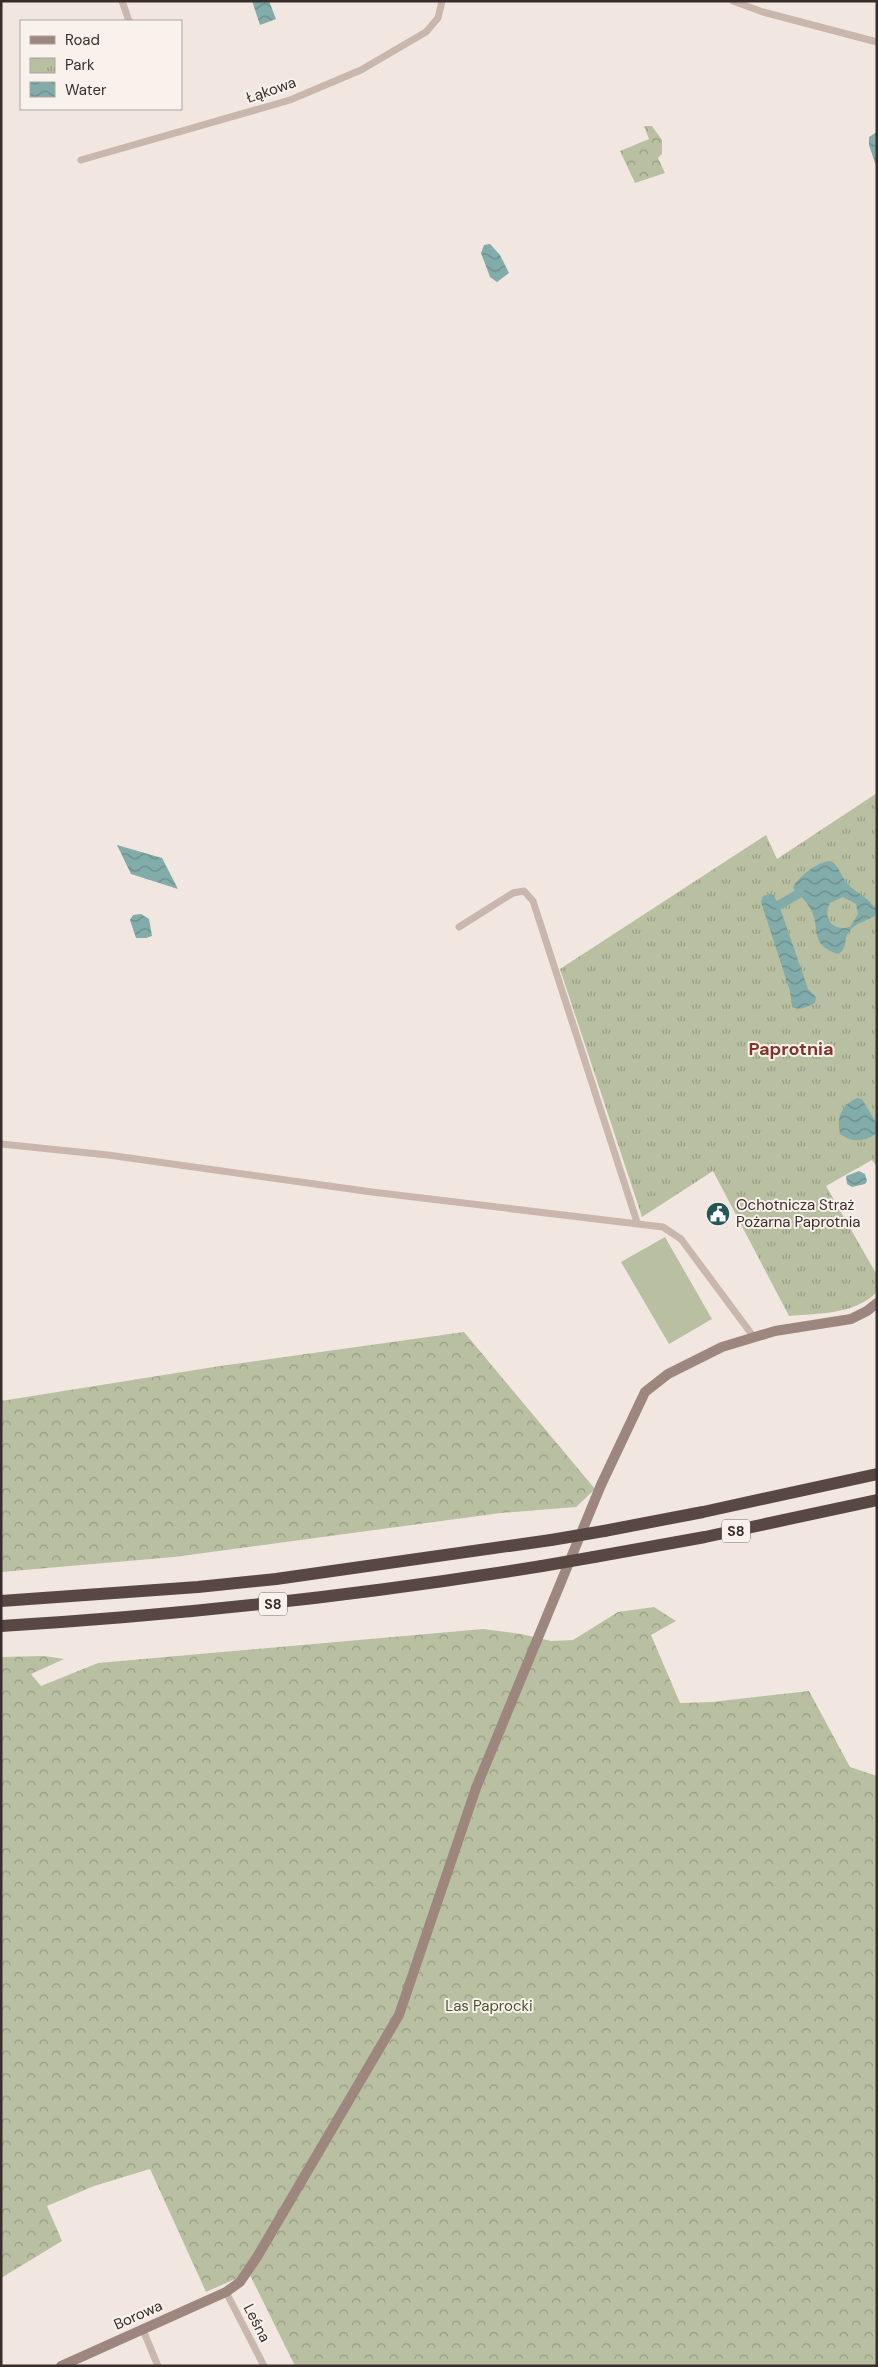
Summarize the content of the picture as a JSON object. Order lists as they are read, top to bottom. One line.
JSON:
{"streets":{"highway":["S8"],"street":["Łąkowa","Borowa","Leśna"]},"crossings":[["Borowa","Leśna"]],"districts":["Paprotnia"],"parks":["Las Paprocki"],"places":{"public building":["Ochotnicza Straż Pożarna Paprotnia"]},"legend":["Road","Park","Water"]}
